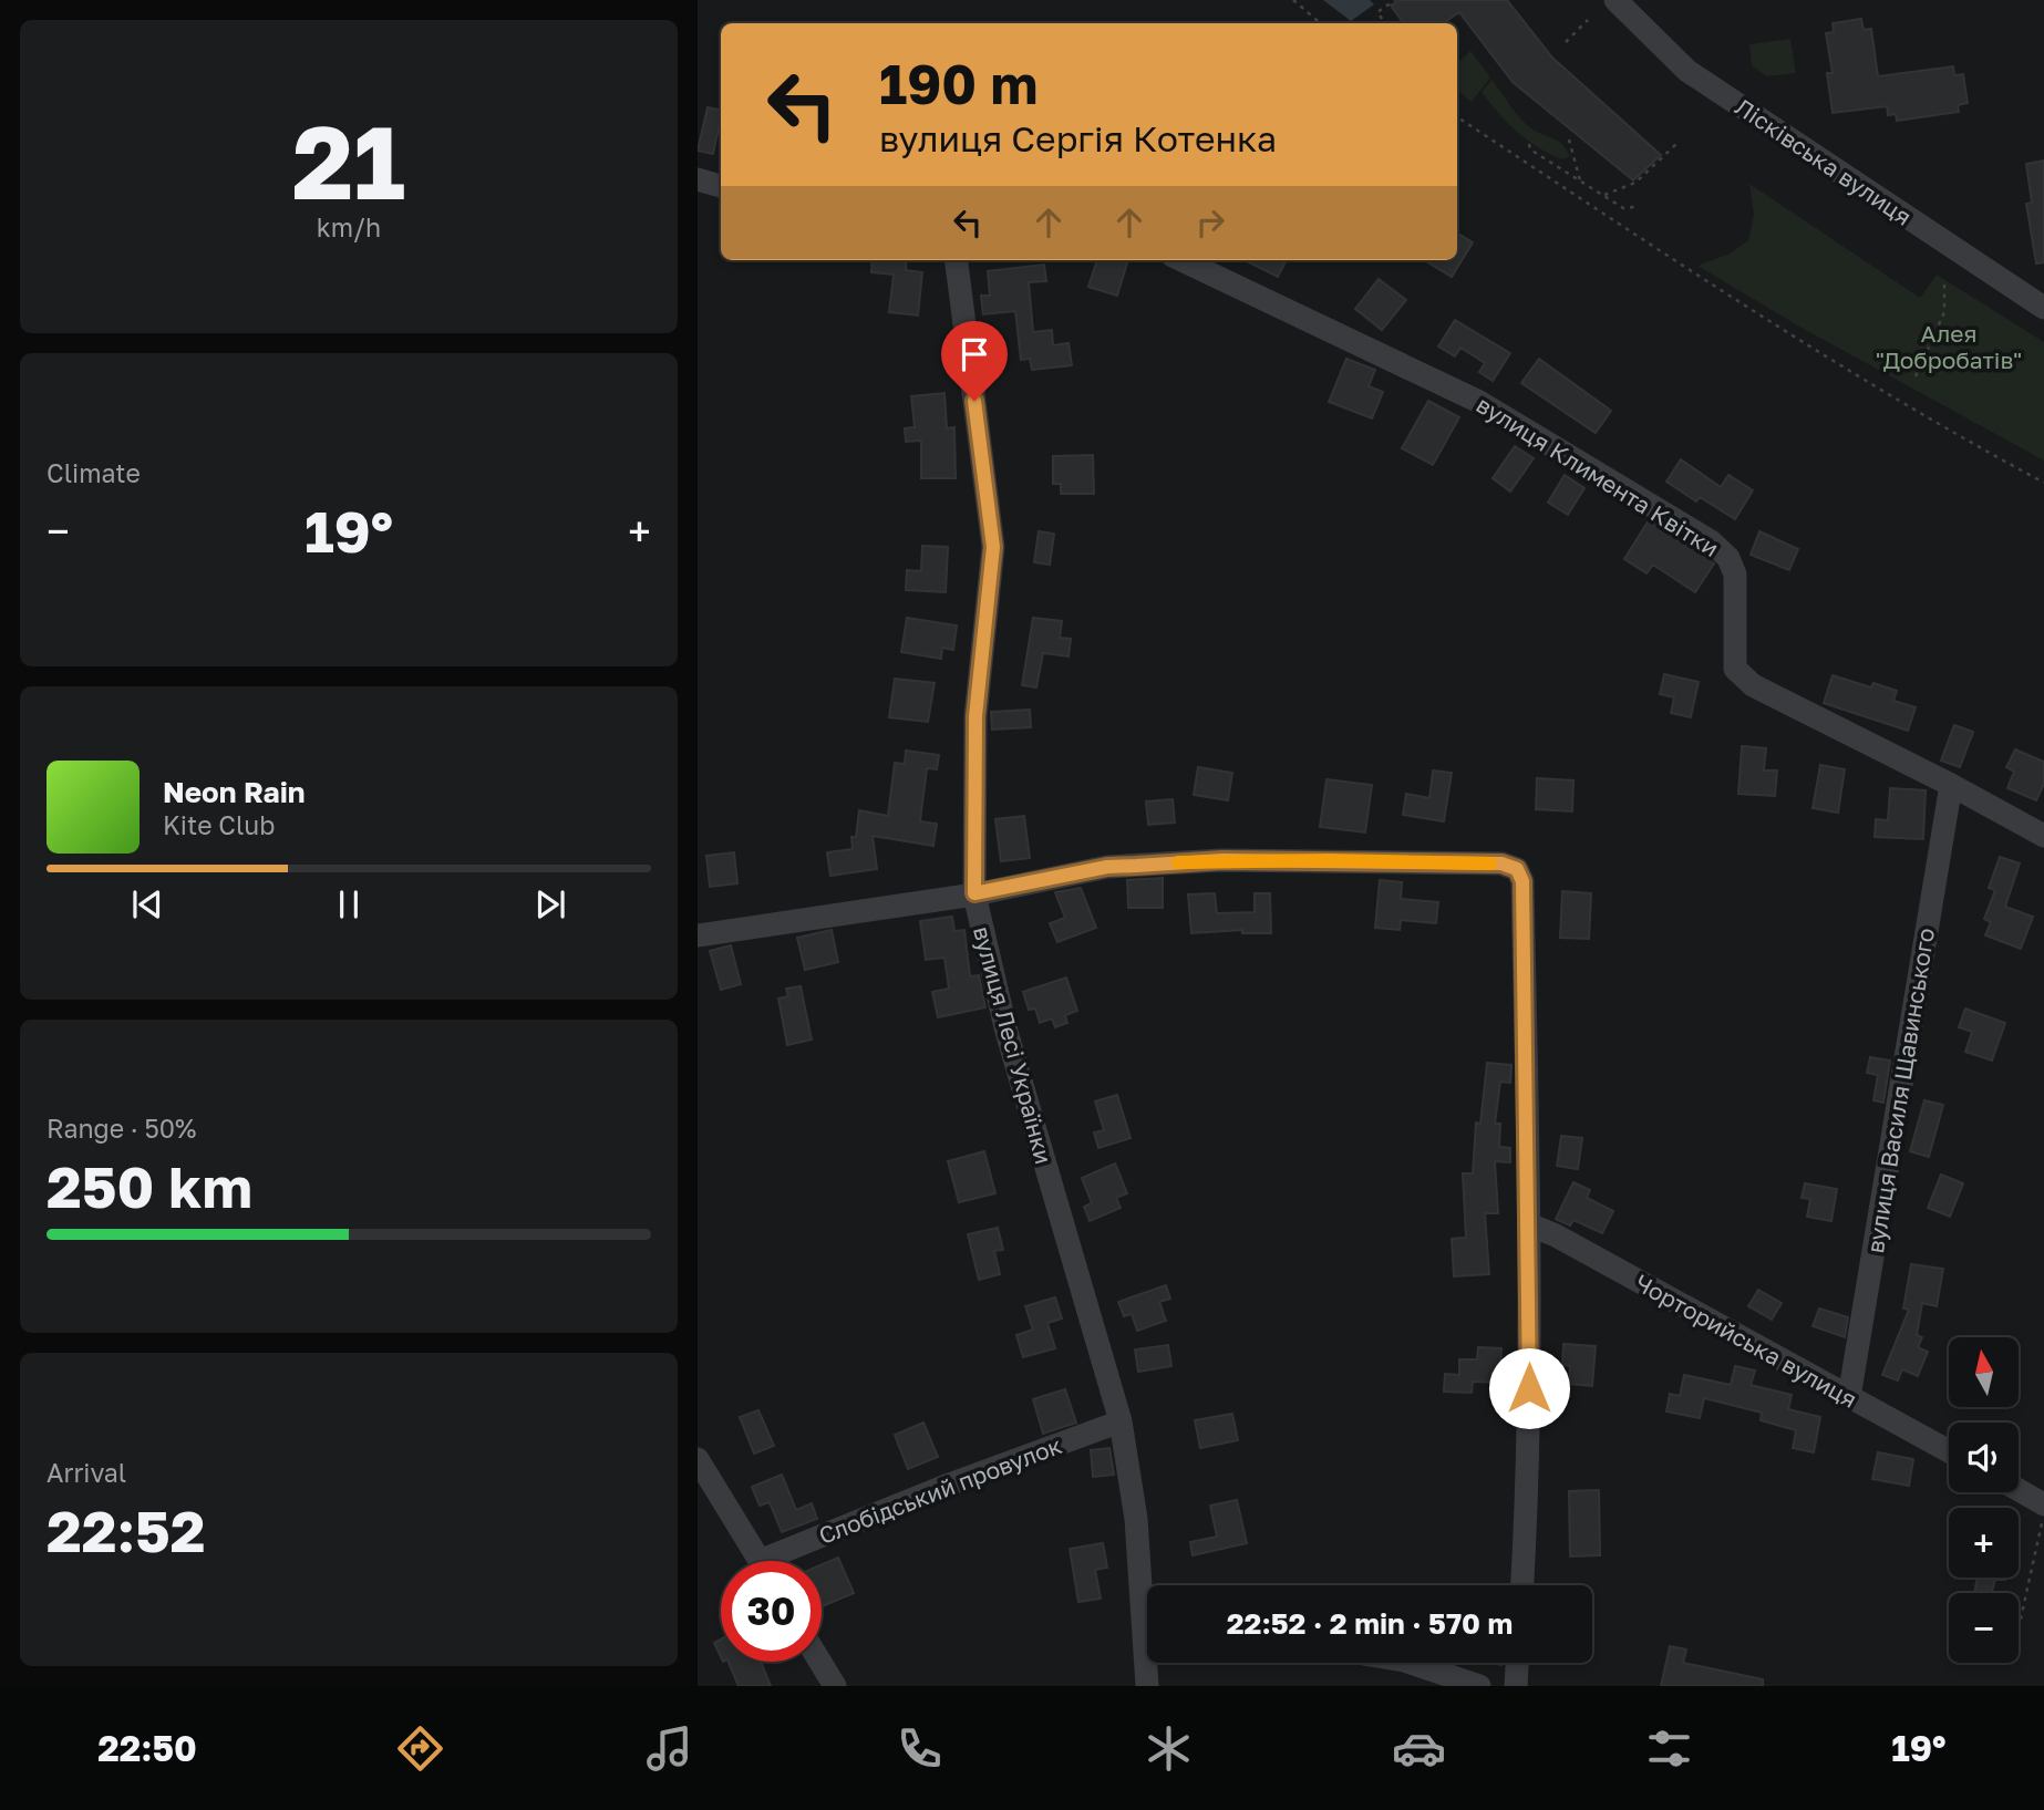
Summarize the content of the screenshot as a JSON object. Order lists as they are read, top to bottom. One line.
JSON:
{"streets":{"street":["Лісківська вулиця","вулиця Климента Квітки","вулиця Лесі Українки","вулиця Василя Щавинського","Чорторийська вулиця","Слобідський провулок"]},"crossings":[["вулиця Климента Квітки","вулиця Василя Щавинського"],["вулиця Лесі Українки","Слобідський провулок"],["вулиця Василя Щавинського","Чорторийська вулиця"]],"parks":["Алея \"Добробатів\""],"north":"top","page":{"tile":[["21","km/h"],"Climate",["Range · 50%","250 km"],["Arrival","22:52"]],"turn":["190 m","вулиця Сергія Котенка"],"heat":["−","19°","+"],"song":["Neon Rain","Kite Club"],"map_buttons":["+","−"],"limit":"30","trip":"22:52 · 2 min · 570 m","tabs":["22:50","19°"]}}
